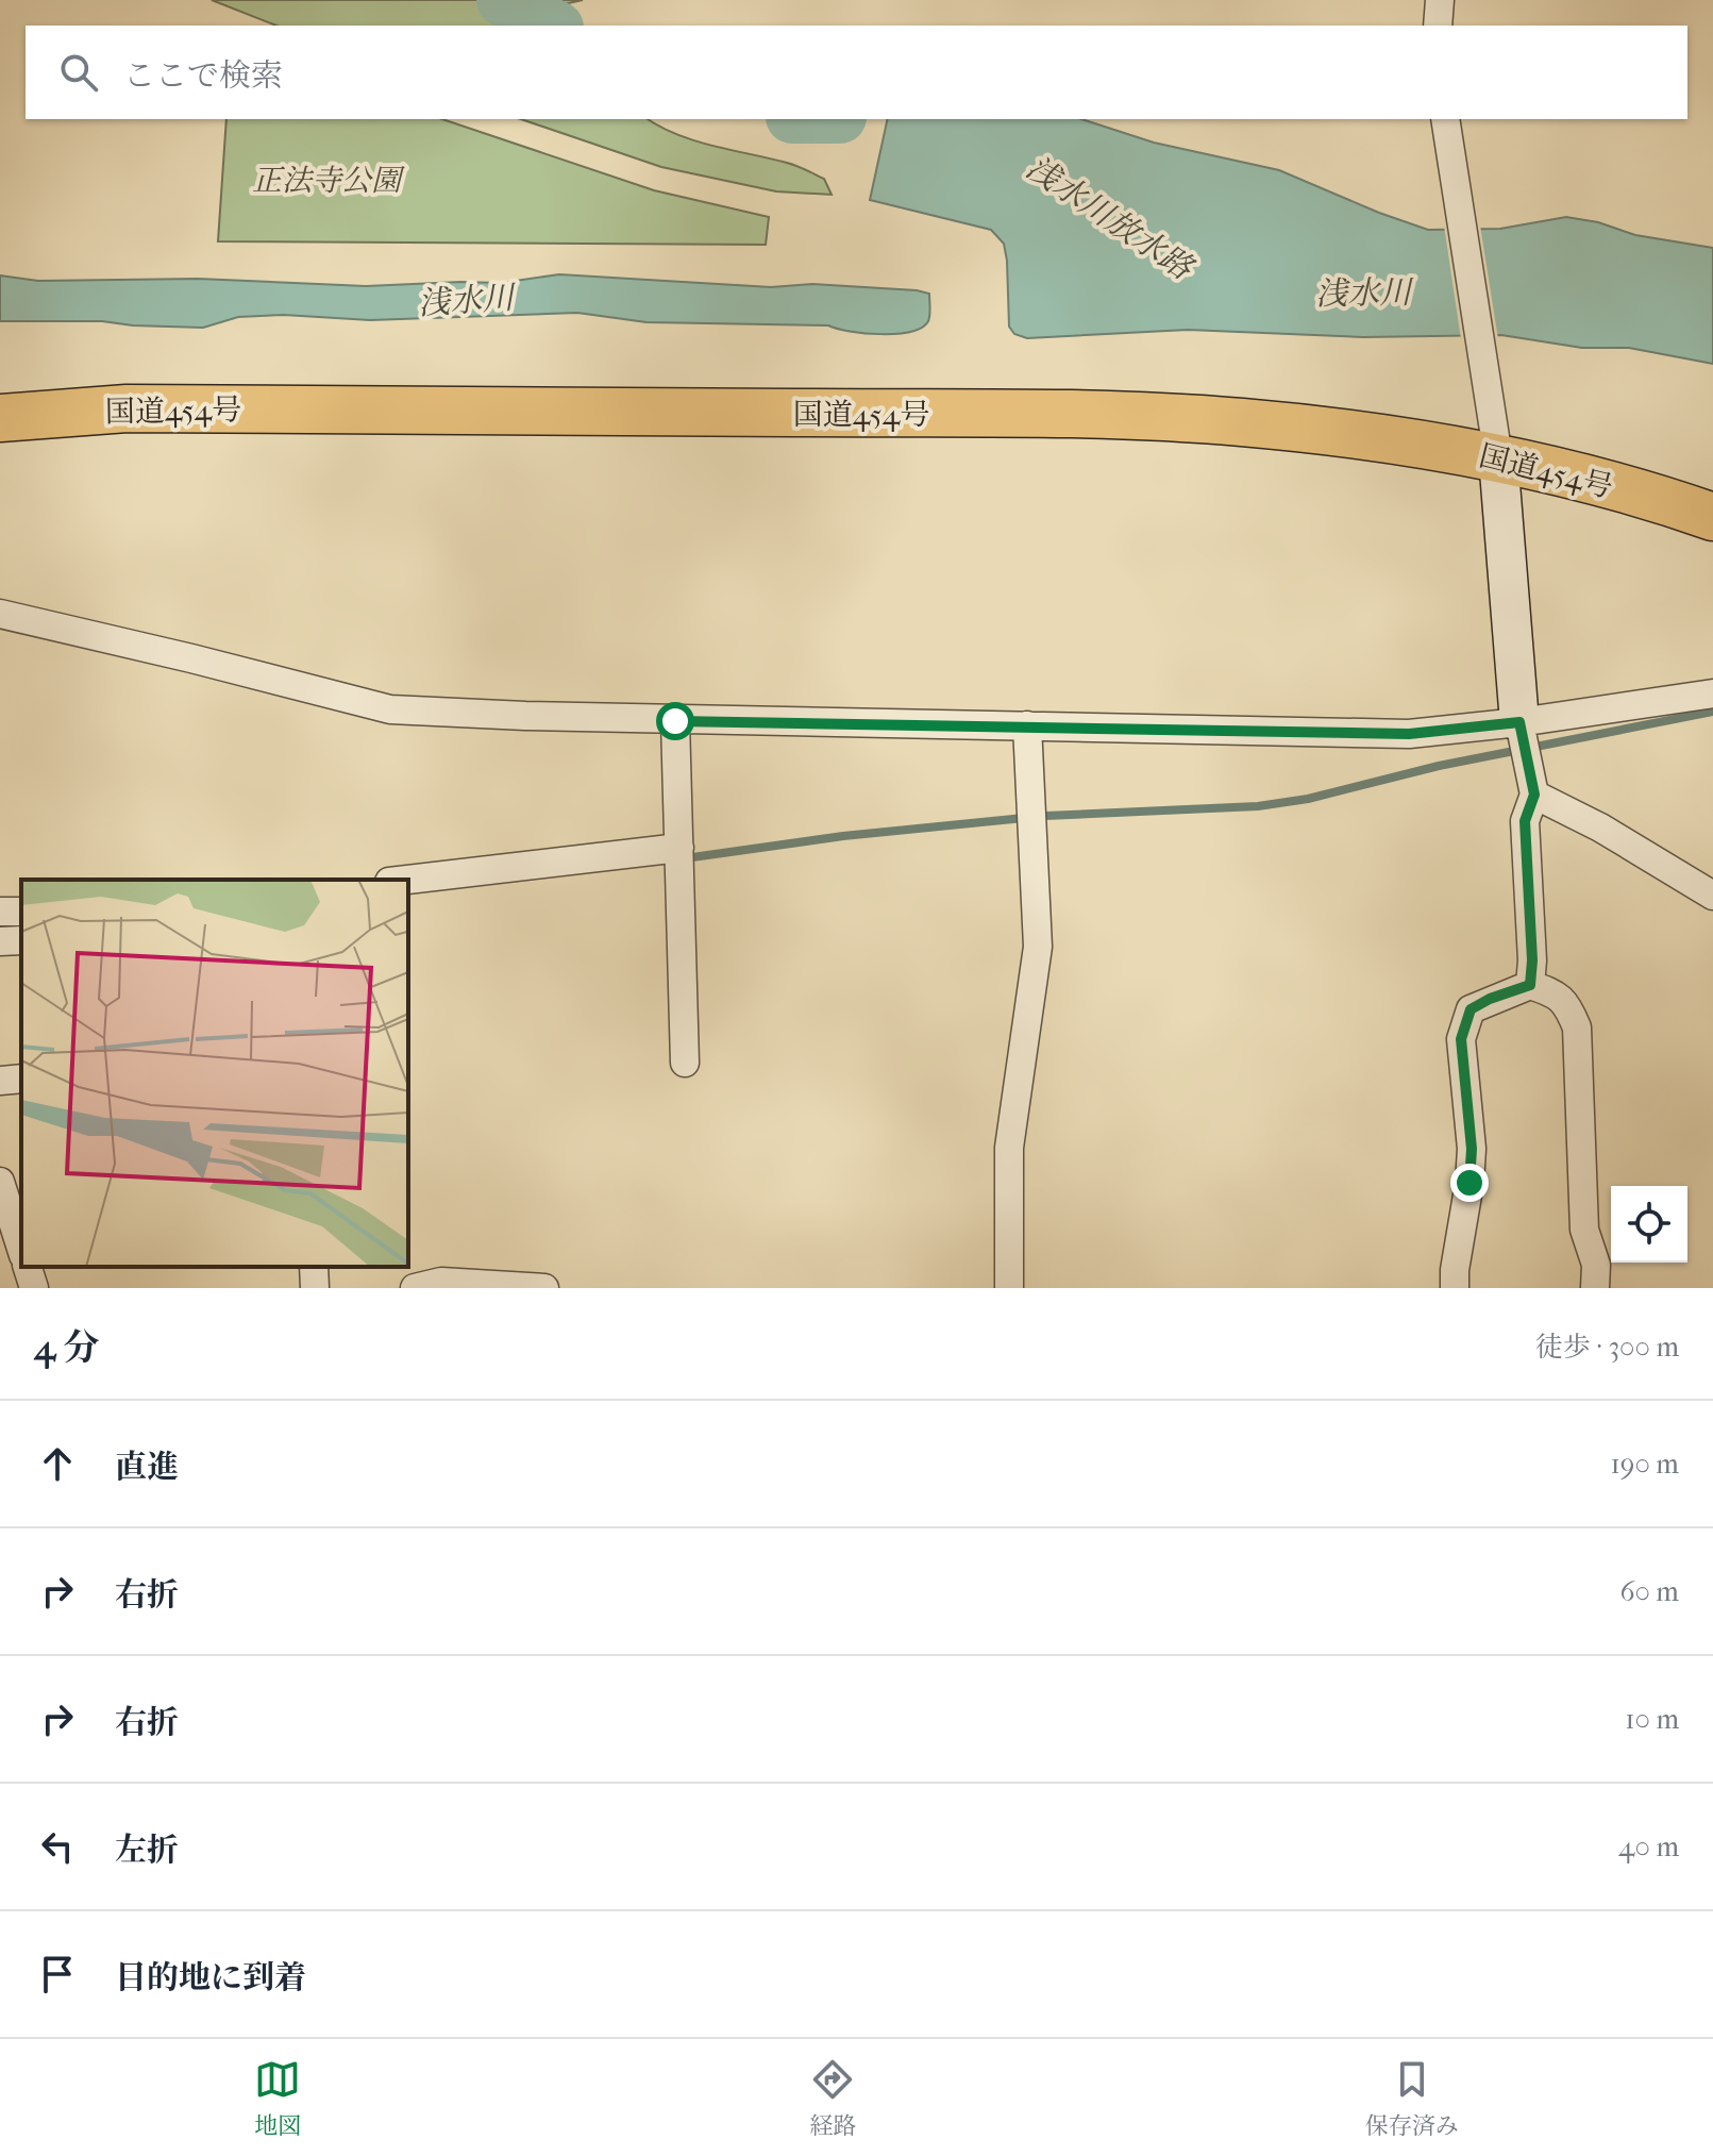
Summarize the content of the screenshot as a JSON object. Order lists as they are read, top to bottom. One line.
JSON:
{"streets":{"highway":["国道454号"]},"water":["浅水川放水路","浅水川"],"parks":["正法寺公園"],"page":{"search":"ここで検索","heading":["4 分","徒歩 · 300 m"],"list":[["直進","190 m"],["右折","60 m"],["右折","10 m"],["左折","40 m"],"目的地に到着"],"nav":["地図","経路","保存済み"]}}
